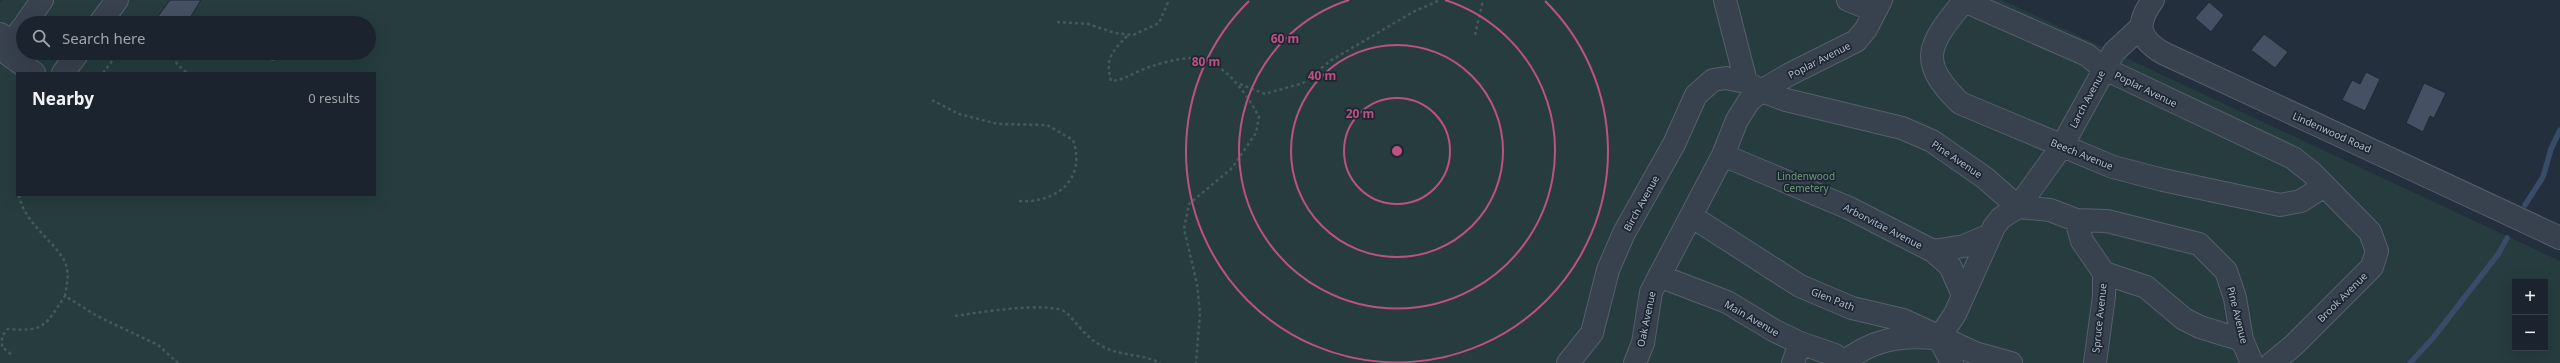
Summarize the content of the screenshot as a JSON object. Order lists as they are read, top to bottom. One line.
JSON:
{"streets":{"street":["Poplar Avenue","Larch Avenue","Lindenwood Road","Beech Avenue","Pine Avenue","Birch Avenue","Arborvitae Avenue","Brook Avenue","Glen Path","Main Avenue","Spruce Avenue","Oak Avenue"]},"crossings":[["Poplar Avenue","Larch Avenue"],["Poplar Avenue","Beech Avenue"],["Poplar Avenue","Pine Avenue"],["Poplar Avenue","Birch Avenue"],["Poplar Avenue","Brook Avenue"],["Larch Avenue","Lindenwood Road"],["Larch Avenue","Beech Avenue"],["Larch Avenue","Pine Avenue"],["Larch Avenue","Arborvitae Avenue"],["Larch Avenue","Glen Path"],["Beech Avenue","Brook Avenue"],["Pine Avenue","Birch Avenue"],["Main Avenue","Oak Avenue"]],"parks":["Lindenwood Cemetery"],"page":{"search":"Search here","heading":["Nearby","0 results"],"map_buttons":["+","−"]},"rings":["60 m","80 m","40 m","20 m"]}
